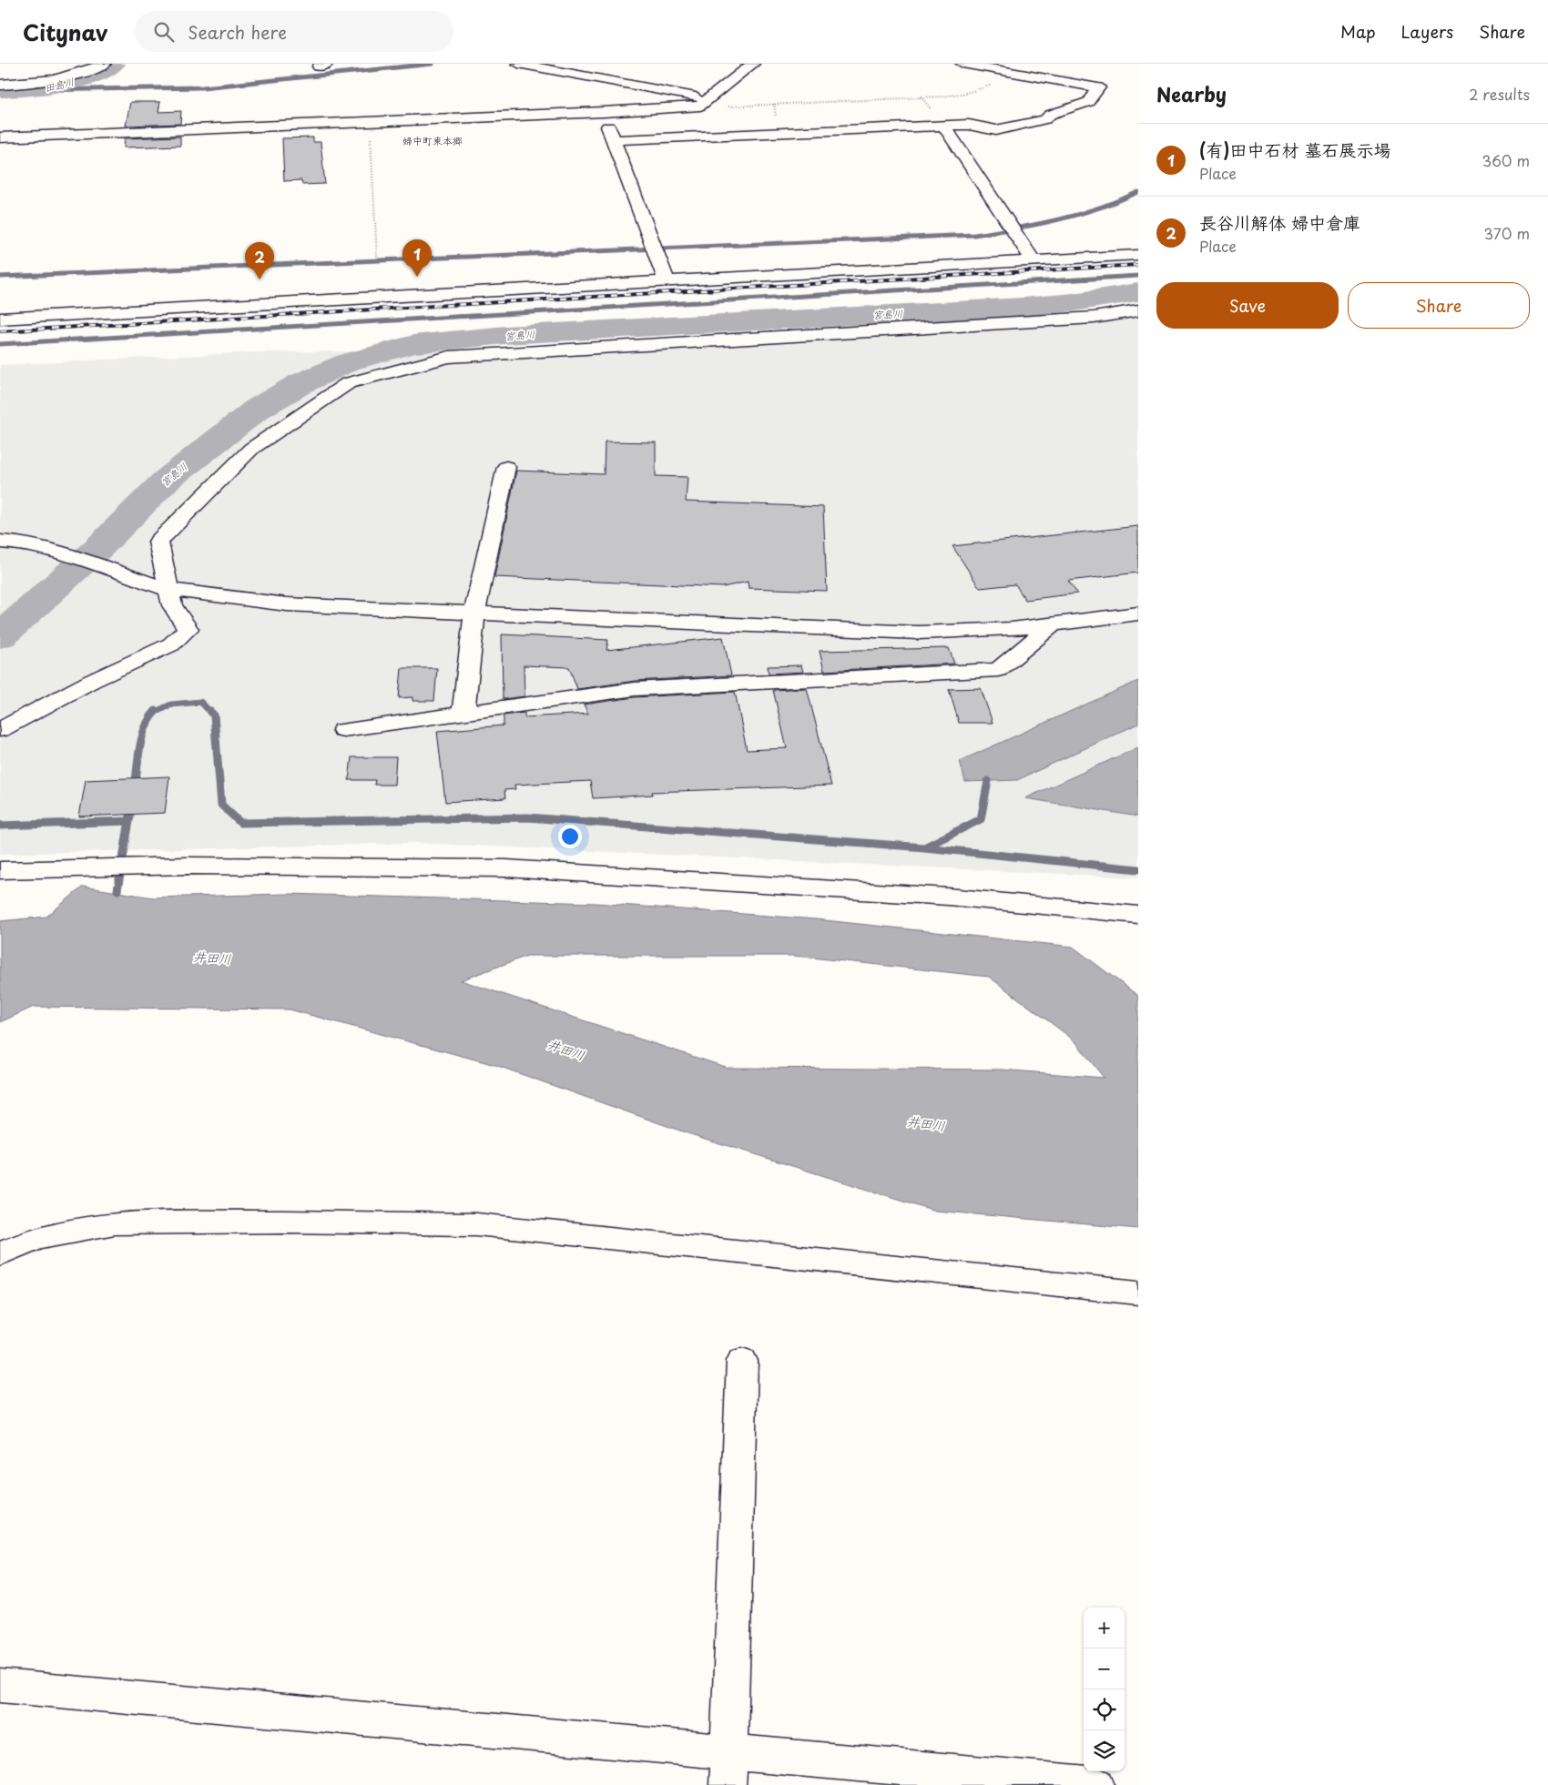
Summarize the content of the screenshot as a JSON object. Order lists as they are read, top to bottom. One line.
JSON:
{"districts":["婦中町東本郷"],"water":["田島川","宮島川","井田川"],"page":{"header":"Citynav","search":"Search here","nav":["Map","Layers","Share"],"heading":["Nearby","2 results"],"list":[{"mark":"1","name":"(有)田中石材 墓石展示場","note":"Place","value":"360 m"},{"mark":"2","name":"長谷川解体 婦中倉庫","note":"Place","value":"370 m"}],"pins":["1","2"],"buttons":["Save","Share"],"map_buttons":["+","−"]}}
